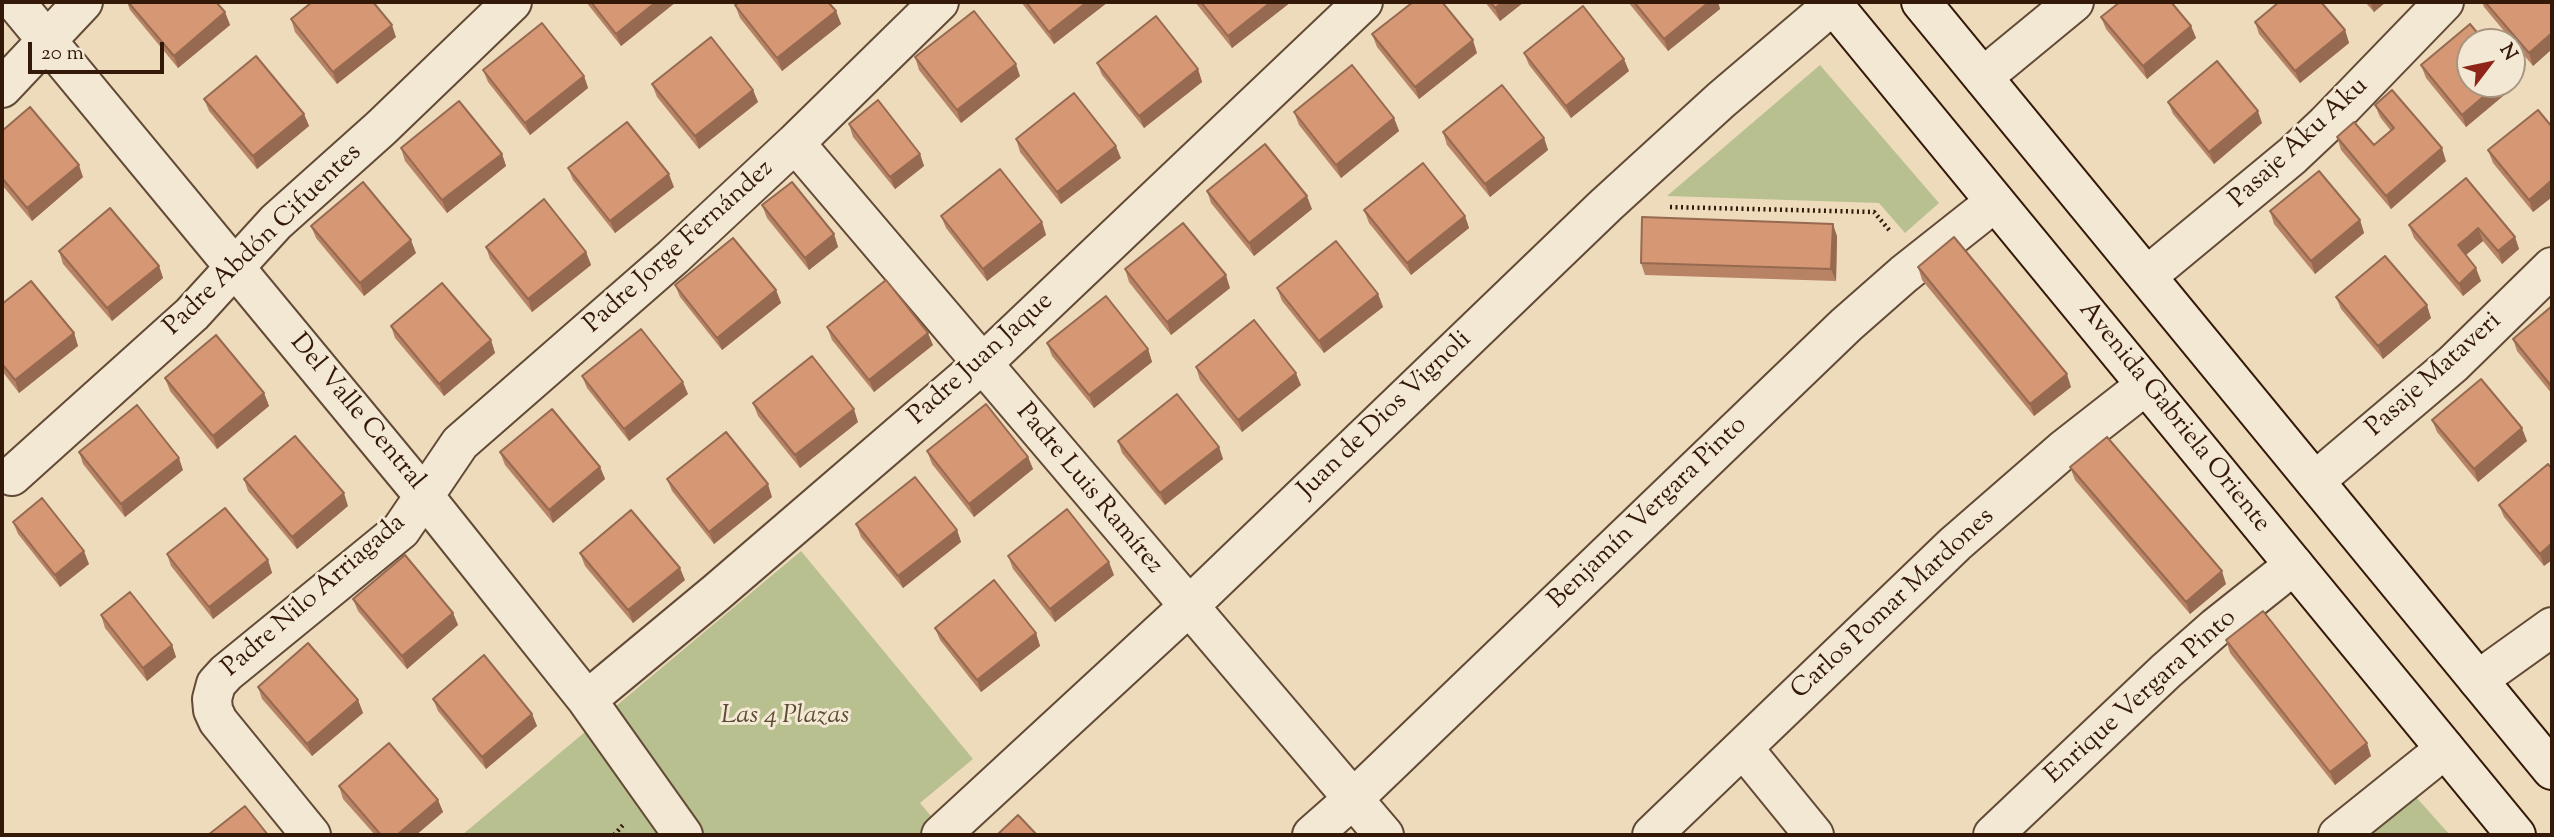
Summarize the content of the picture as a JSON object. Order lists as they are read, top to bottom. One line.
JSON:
{"streets":{"street":["Pasaje Aku Aku","Padre Abdón Cifuentes","Padre Jorge Fernández","Padre Juan Jaque","Pasaje Mataveri","Del Valle Central","Juan de Dios Vignoli","Avenida Gabriela Oriente","Padre Luis Ramírez","Benjamín Vergara Pinto","Padre Nilo Arriagada","Carlos Pomar Mardones","Enrique Vergara Pinto"]},"crossings":[["Padre Abdón Cifuentes","Del Valle Central"],["Padre Jorge Fernández","Del Valle Central"],["Padre Jorge Fernández","Padre Luis Ramírez"],["Padre Jorge Fernández","Padre Nilo Arriagada"],["Padre Juan Jaque","Del Valle Central"],["Padre Juan Jaque","Padre Luis Ramírez"],["Del Valle Central","Padre Nilo Arriagada"],["Juan de Dios Vignoli","Avenida Gabriela Oriente"],["Juan de Dios Vignoli","Padre Luis Ramírez"],["Avenida Gabriela Oriente","Benjamín Vergara Pinto"],["Avenida Gabriela Oriente","Carlos Pomar Mardones"],["Avenida Gabriela Oriente","Enrique Vergara Pinto"],["Padre Luis Ramírez","Benjamín Vergara Pinto"]],"parks":["Las 4 Plazas"],"scale_bar":"20 m","north":"top right"}
